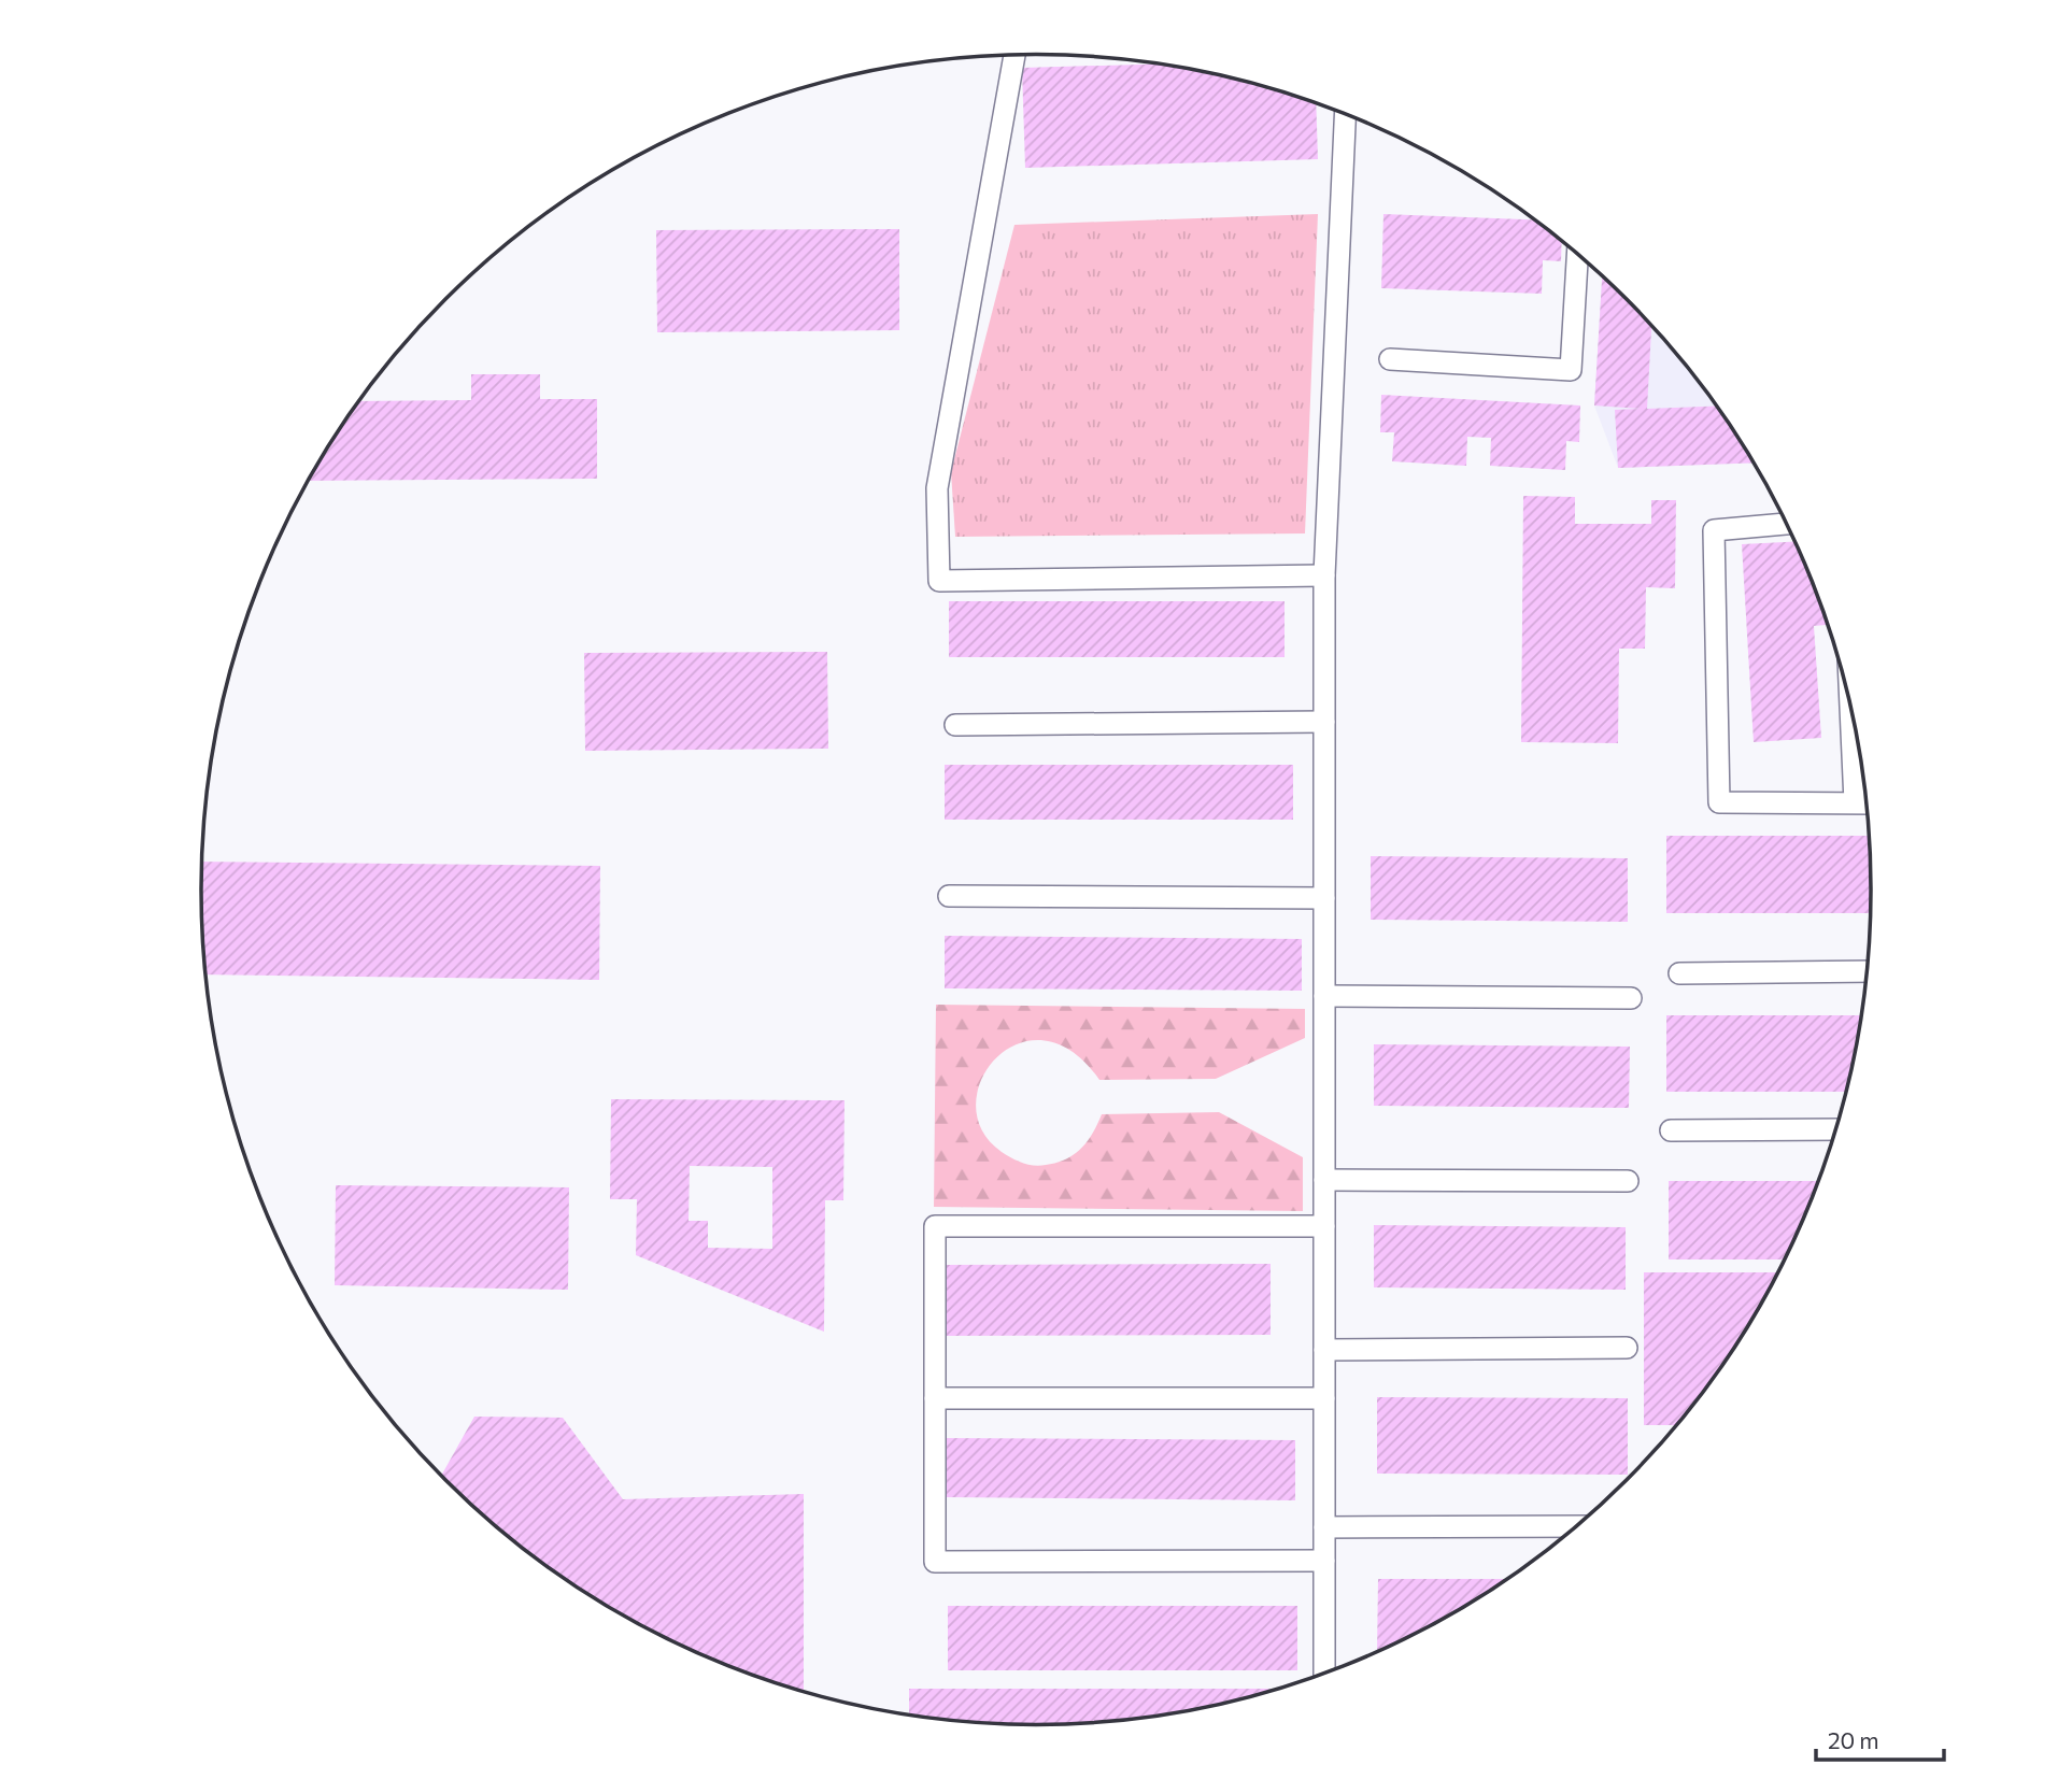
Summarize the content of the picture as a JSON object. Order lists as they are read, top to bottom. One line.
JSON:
{"scale_bar":"20 m"}
